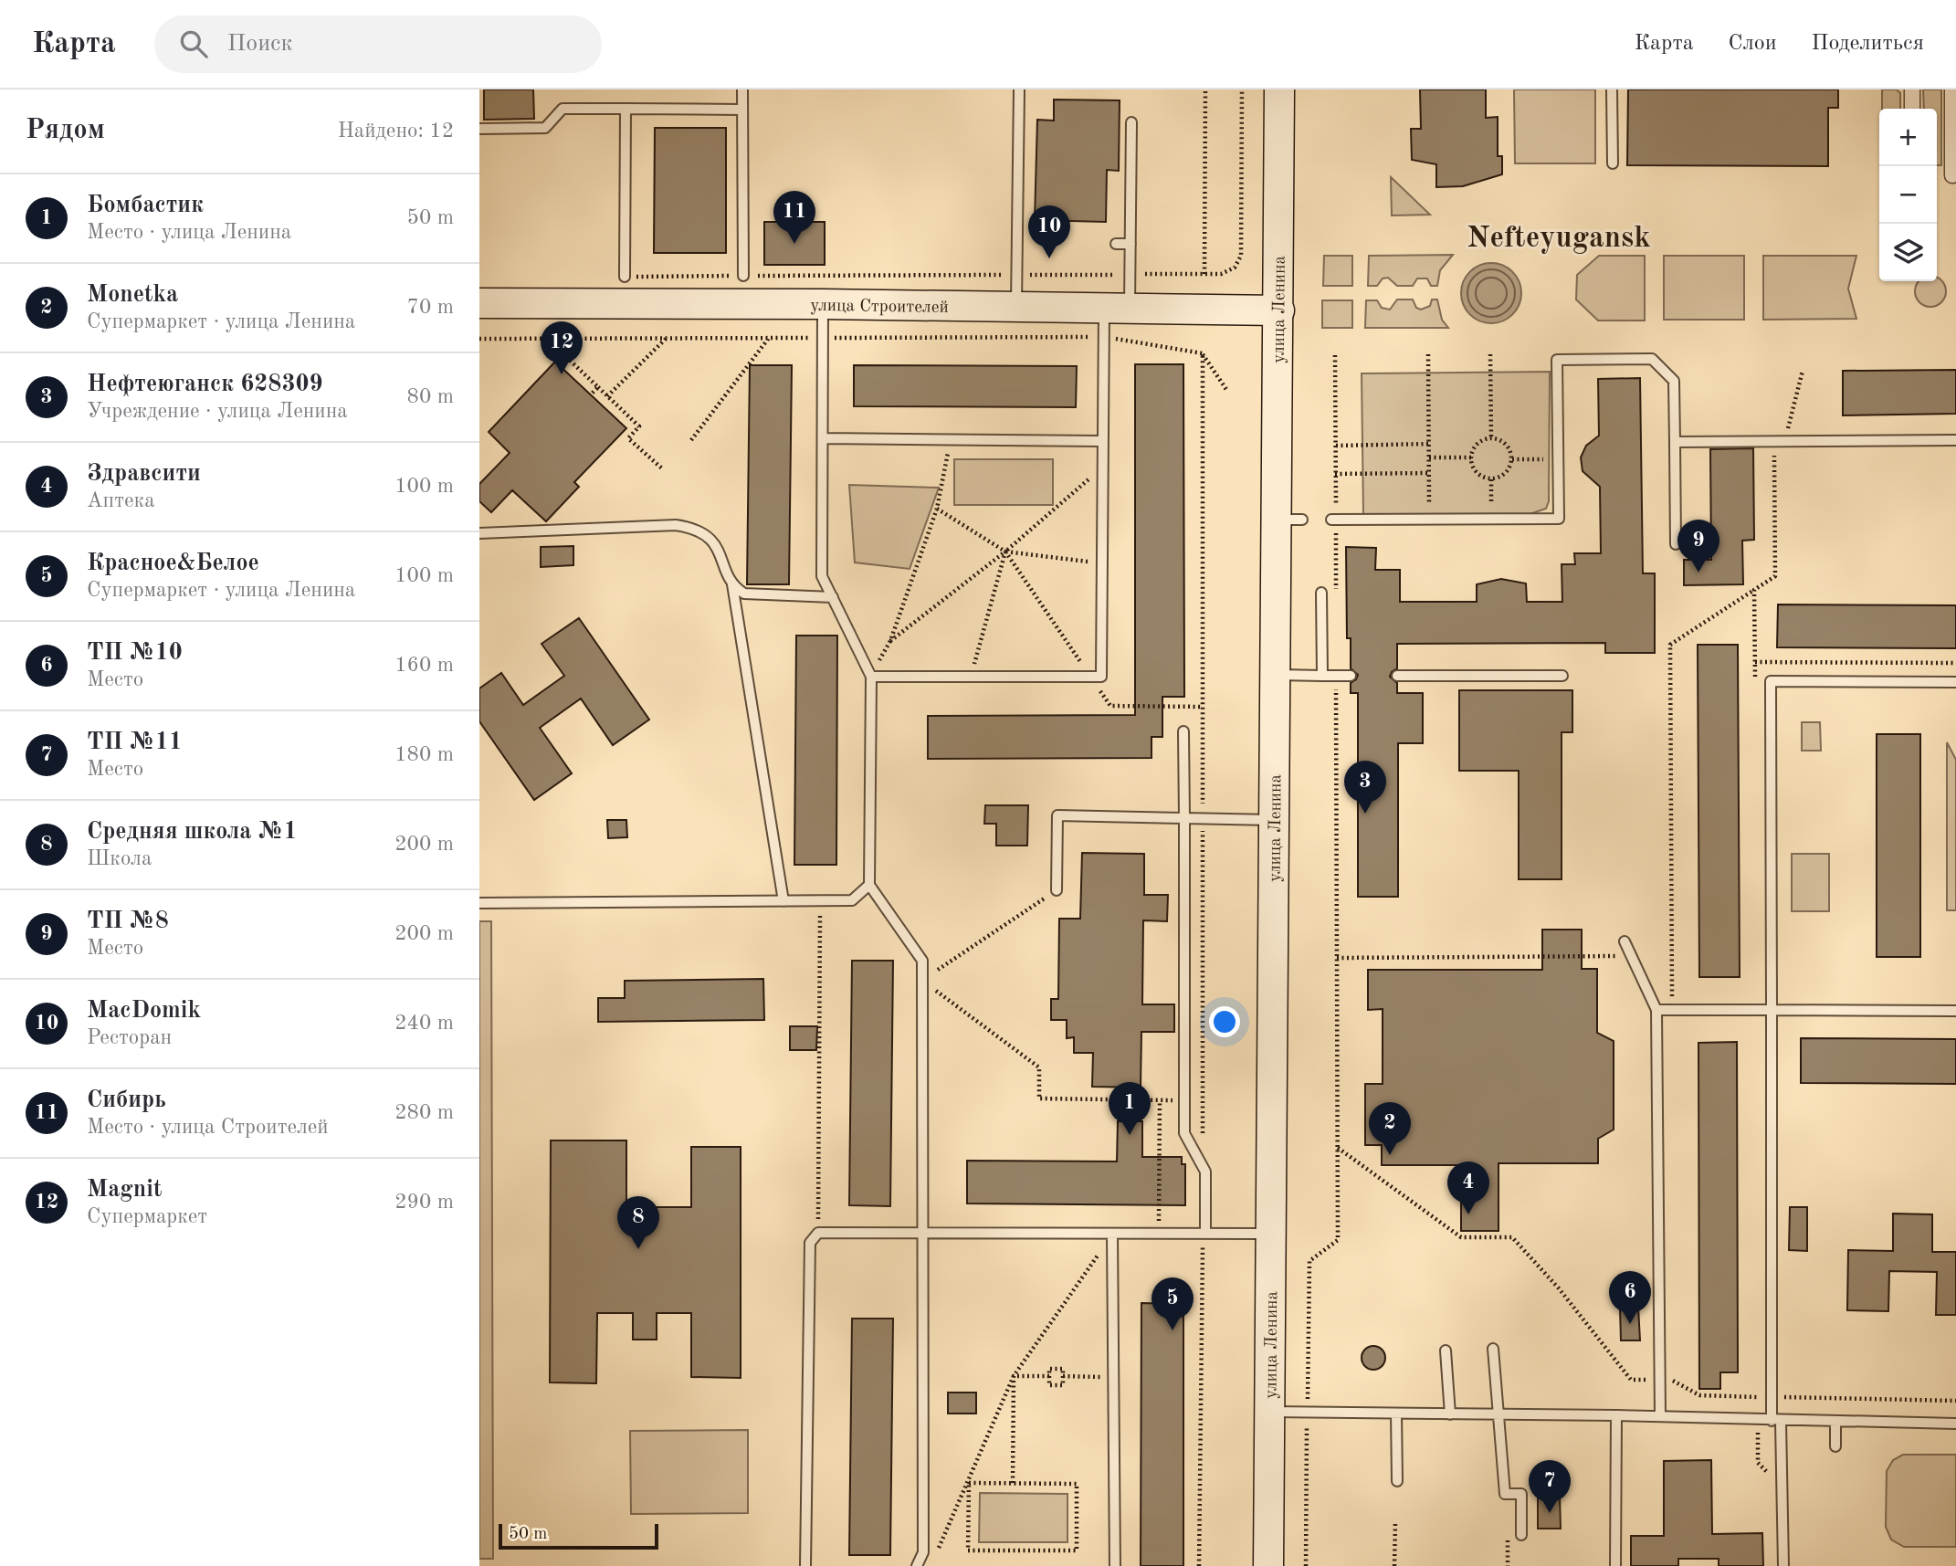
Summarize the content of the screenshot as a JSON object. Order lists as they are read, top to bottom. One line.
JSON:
{"streets":{"main road":["улица Строителей","улица Ленина"]},"crossings":[["улица Строителей","улица Ленина"]],"districts":["Nefteyugansk"],"scale_bar":"50 m","page":{"header":"Карта","search":"Поиск","nav":["Карта","Слои","Поделиться"],"heading":["Рядом","Найдено: 12"],"map_buttons":["+","−"],"list":[{"mark":"1","name":"Бомбастик","note":"Место · улица Ленина","value":"50 m"},{"mark":"2","name":"Monetka","note":"Супермаркет · улица Ленина","value":"70 m"},{"mark":"3","name":"Нефтеюганск 628309","note":"Учреждение · улица Ленина","value":"80 m"},{"mark":"4","name":"Здравсити","note":"Аптека","value":"100 m"},{"mark":"5","name":"Красное&Белое","note":"Супермаркет · улица Ленина","value":"100 m"},{"mark":"6","name":"ТП №10","note":"Место","value":"160 m"},{"mark":"7","name":"ТП №11","note":"Место","value":"180 m"},{"mark":"8","name":"Средняя школа №1","note":"Школа","value":"200 m"},{"mark":"9","name":"ТП №8","note":"Место","value":"200 m"},{"mark":"10","name":"MacDomik","note":"Ресторан","value":"240 m"},{"mark":"11","name":"Сибирь","note":"Место · улица Строителей","value":"280 m"},{"mark":"12","name":"Magnit","note":"Супермаркет","value":"290 m"}],"pins":["11","10","12","9","3","1","2","4","8","6","5","7"],"scale":"50 m"}}
